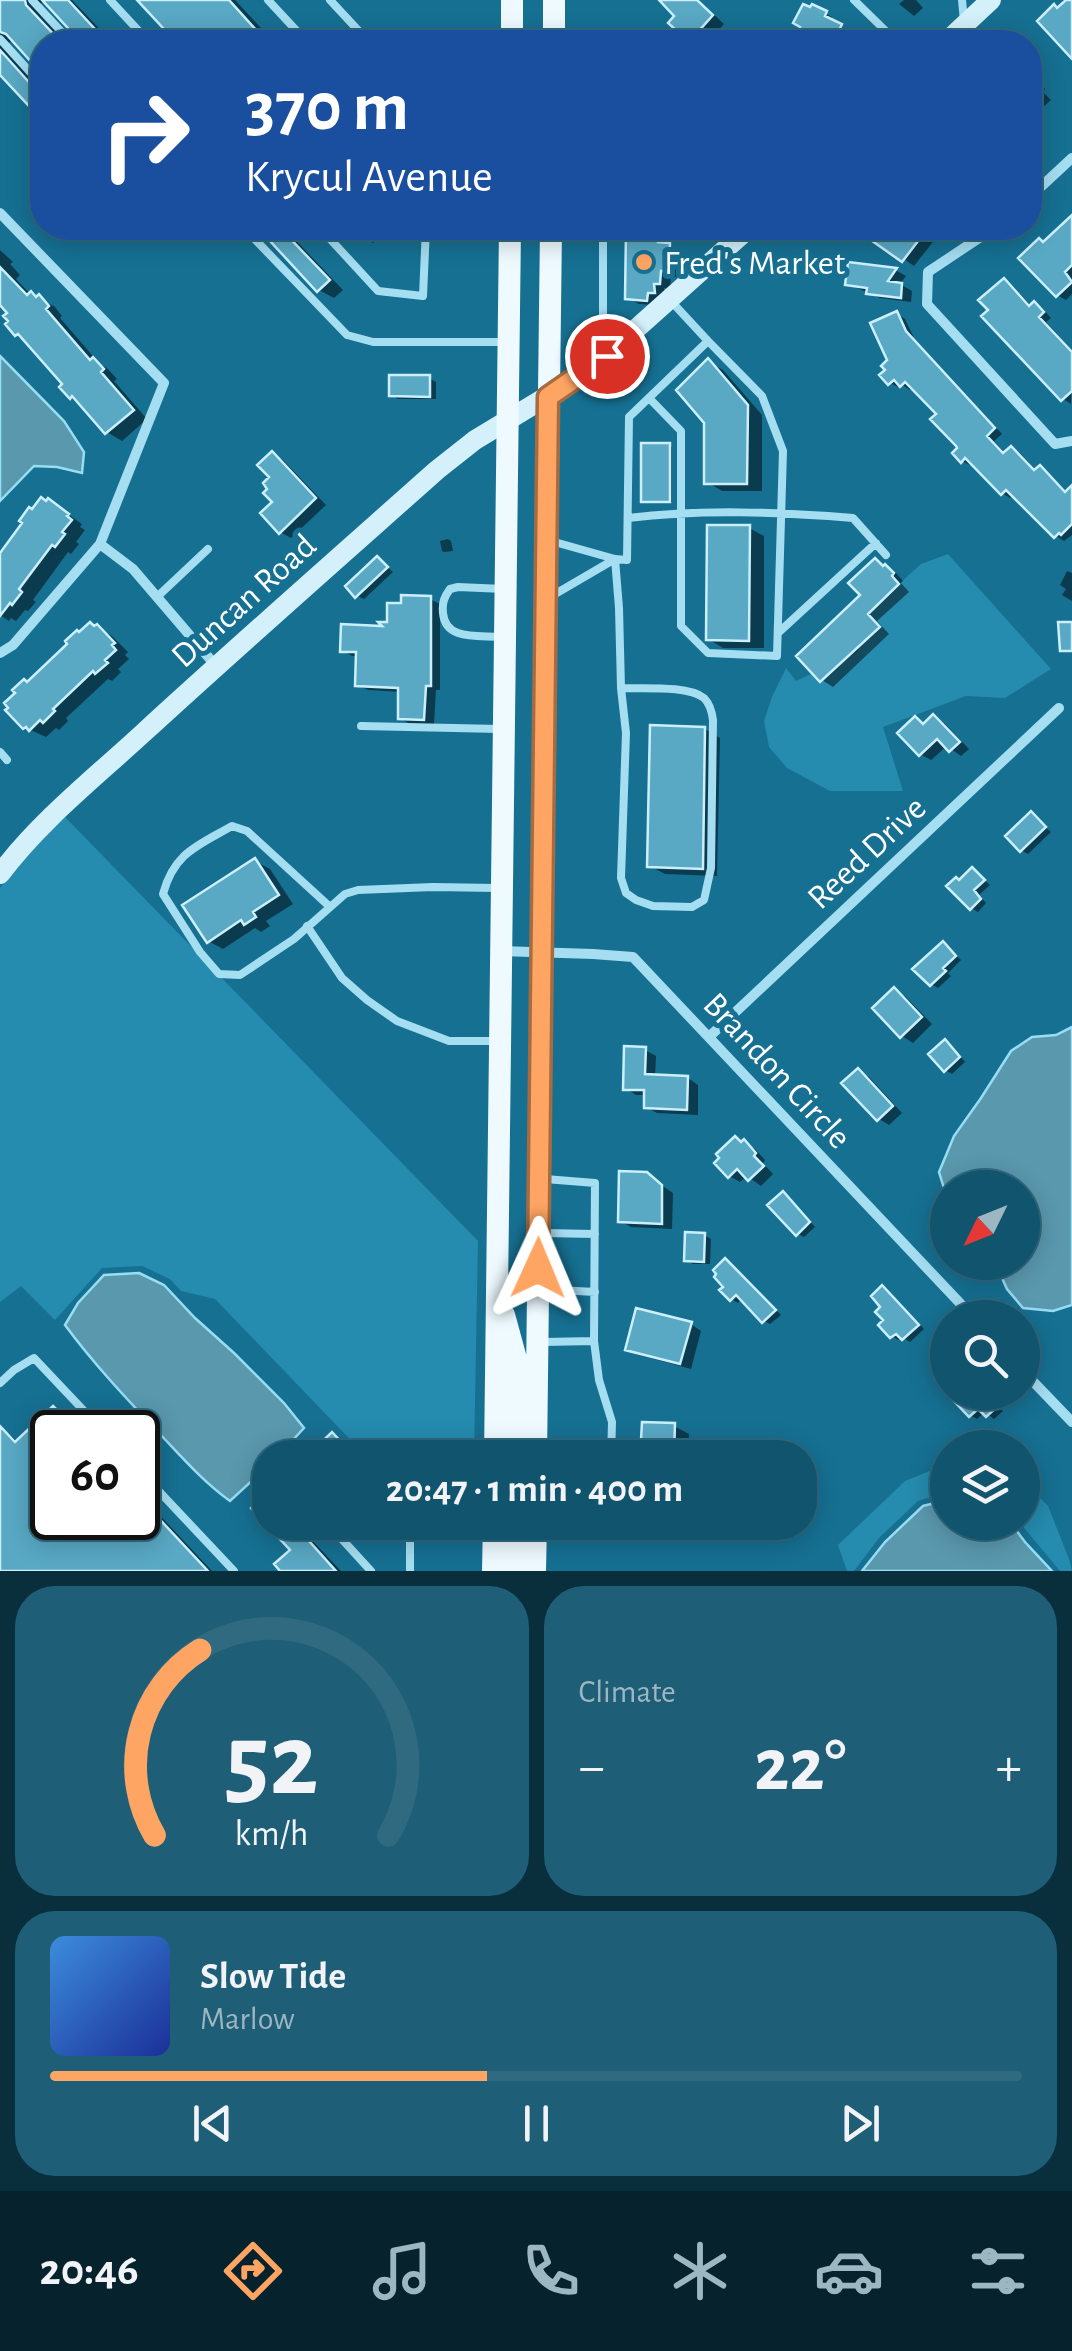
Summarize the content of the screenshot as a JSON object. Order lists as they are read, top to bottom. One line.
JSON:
{"streets":{"street":["Duncan Road","Reed Drive","Brandon Circle"]},"crossings":[["Reed Drive","Brandon Circle"]],"places":["Fred's Market"],"north":"bottom left","page":{"turn":["370 m","Krycul Avenue"],"limit":"60","trip":"20:47 · 1 min · 400 m","tile":"Climate","heat":["−","22°","+"],"song":["Slow Tide","Marlow"],"tabs":"20:46","gauge":["52","km/h"]}}
